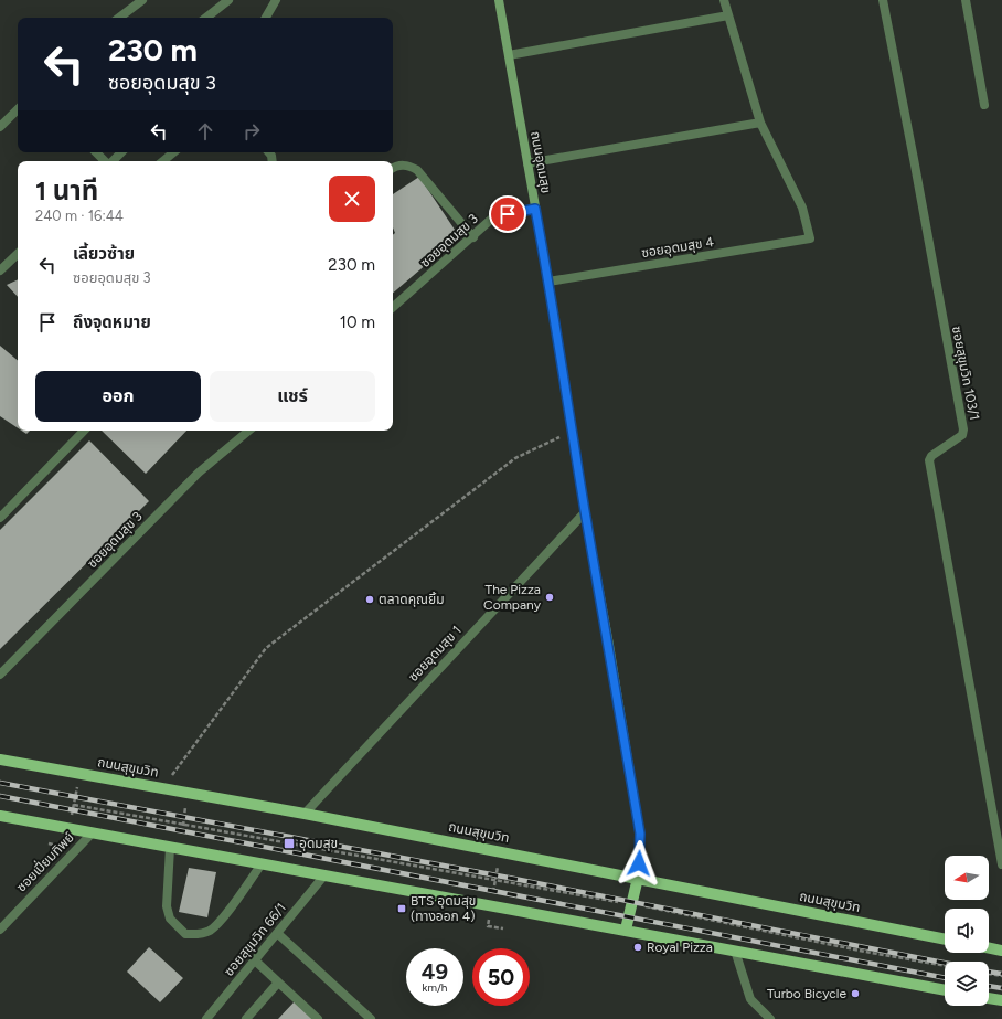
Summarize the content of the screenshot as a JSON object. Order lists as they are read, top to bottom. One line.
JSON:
{"streets":{"main road":["ถนนอุดมสุข","ถนนสุขุมวิท"],"street":["ซอยอุดมสุข 3","ซอยอุดมสุข 4","ซอยสุขุมวิท 103/1","ซอยอุดมสุข 1","ซอยเปี่ยมทิพย์","ซอยสุขุมวิท 66/1"]},"crossings":[["ถนนอุดมสุข","ซอยอุดมสุข 3"],["ถนนอุดมสุข","ซอยอุดมสุข 4"],["ถนนอุดมสุข","ซอยอุดมสุข 1"],["ถนนอุดมสุข","ถนนสุขุมวิท"],["ซอยอุดมสุข 1","ถนนสุขุมวิท"]],"places":{"other":["The Pizza Company","ตลาดคุณยิ้ม","Royal Pizza","Turbo Bicycle"],"transit":["อุดมสุข","BTS อุดมสุข (ทางออก 4)"]},"north":"left","page":{"turn":["230 m","ซอยอุดมสุข 3"],"heading":["1 นาที","240 m · 16:44"],"list":[{"name":"เลี้ยวซ้าย","note":"ซอยอุดมสุข 3","value":"230 m"},{"name":"ถึงจุดหมาย","value":"10 m"}],"buttons":["ออก","แชร์"],"speed":"49 km/h","limit":"50"}}
